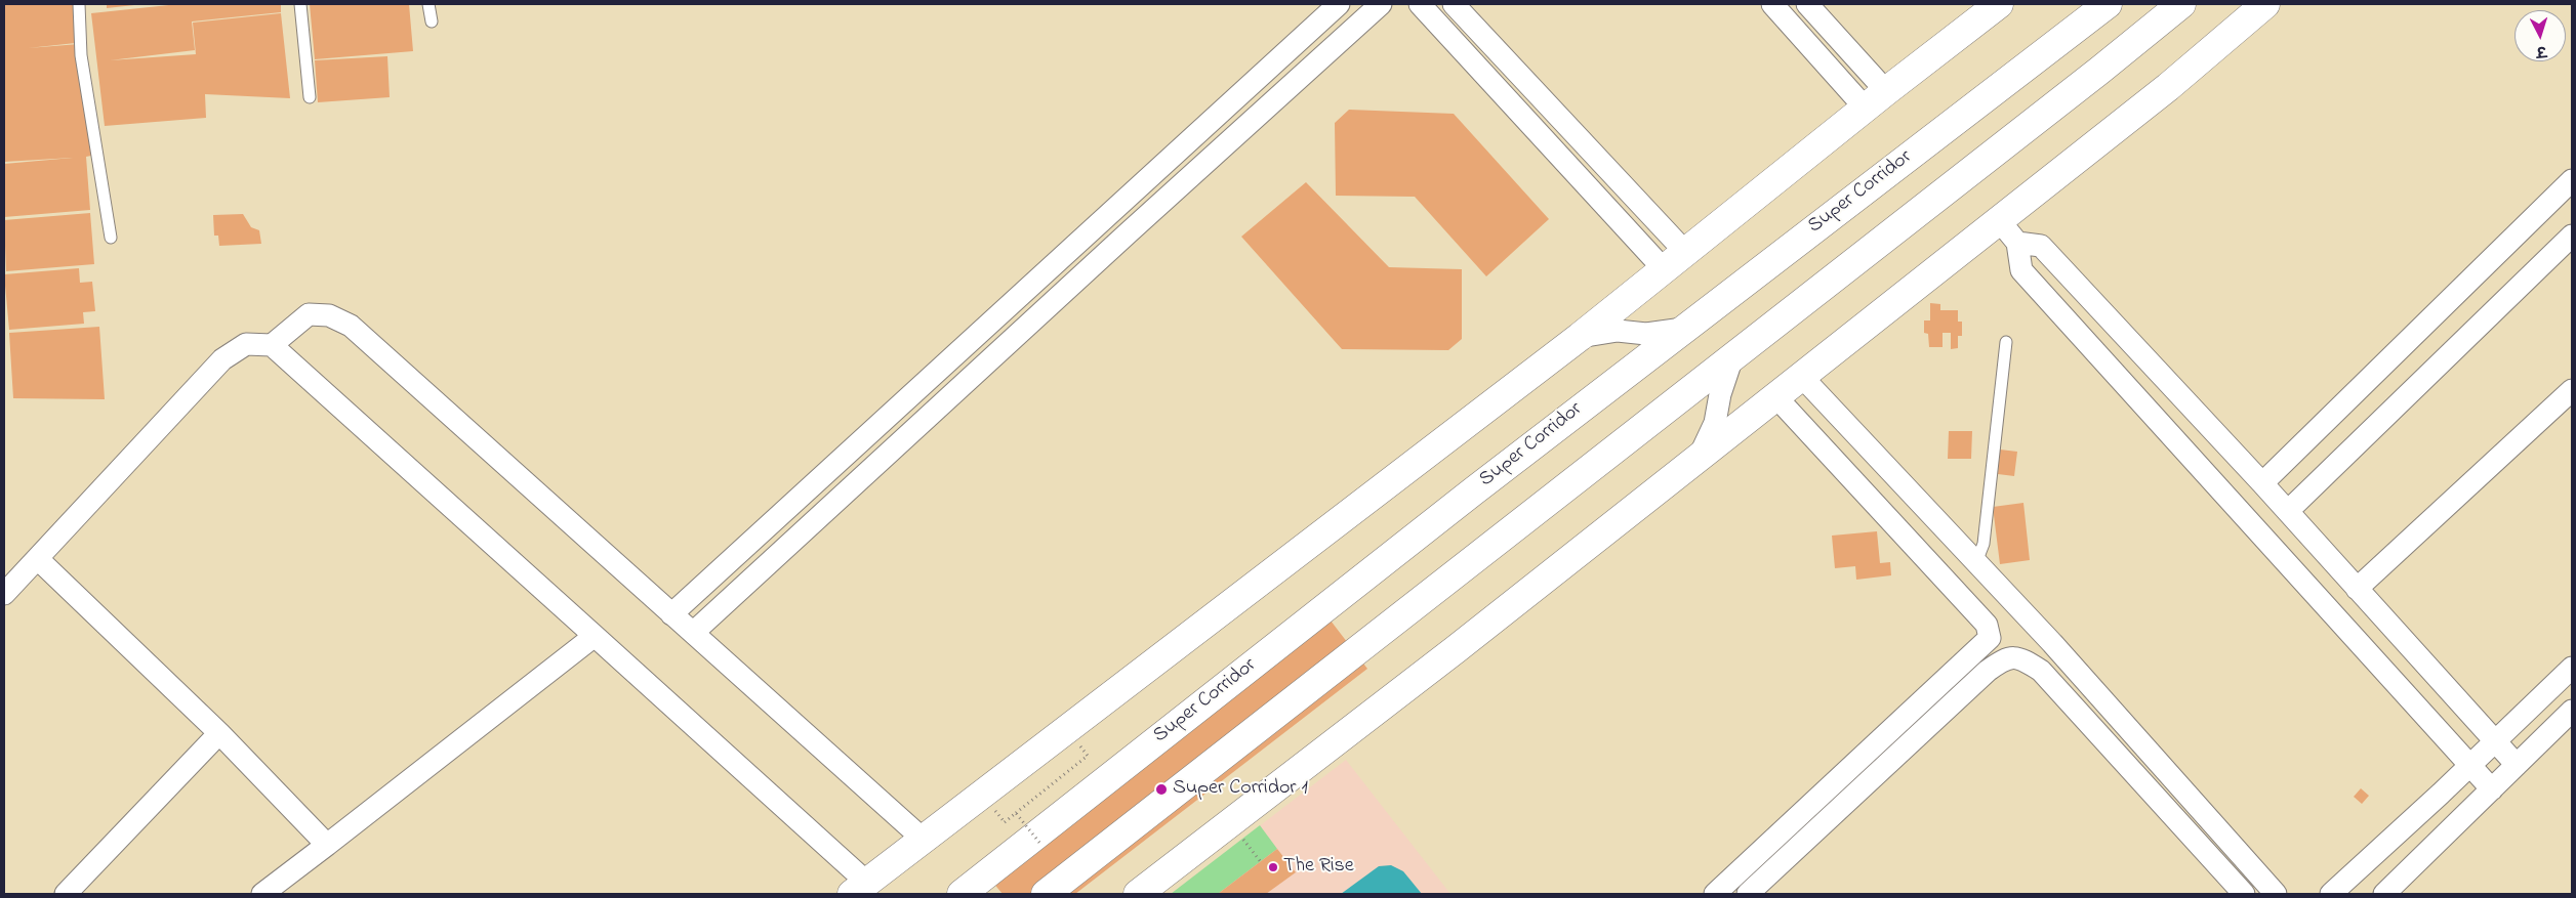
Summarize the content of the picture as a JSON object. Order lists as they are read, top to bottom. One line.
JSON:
{"streets":{"main road":["Super Corridor"]},"places":["Super Corridor 1","The Rise"],"north":"bottom"}
